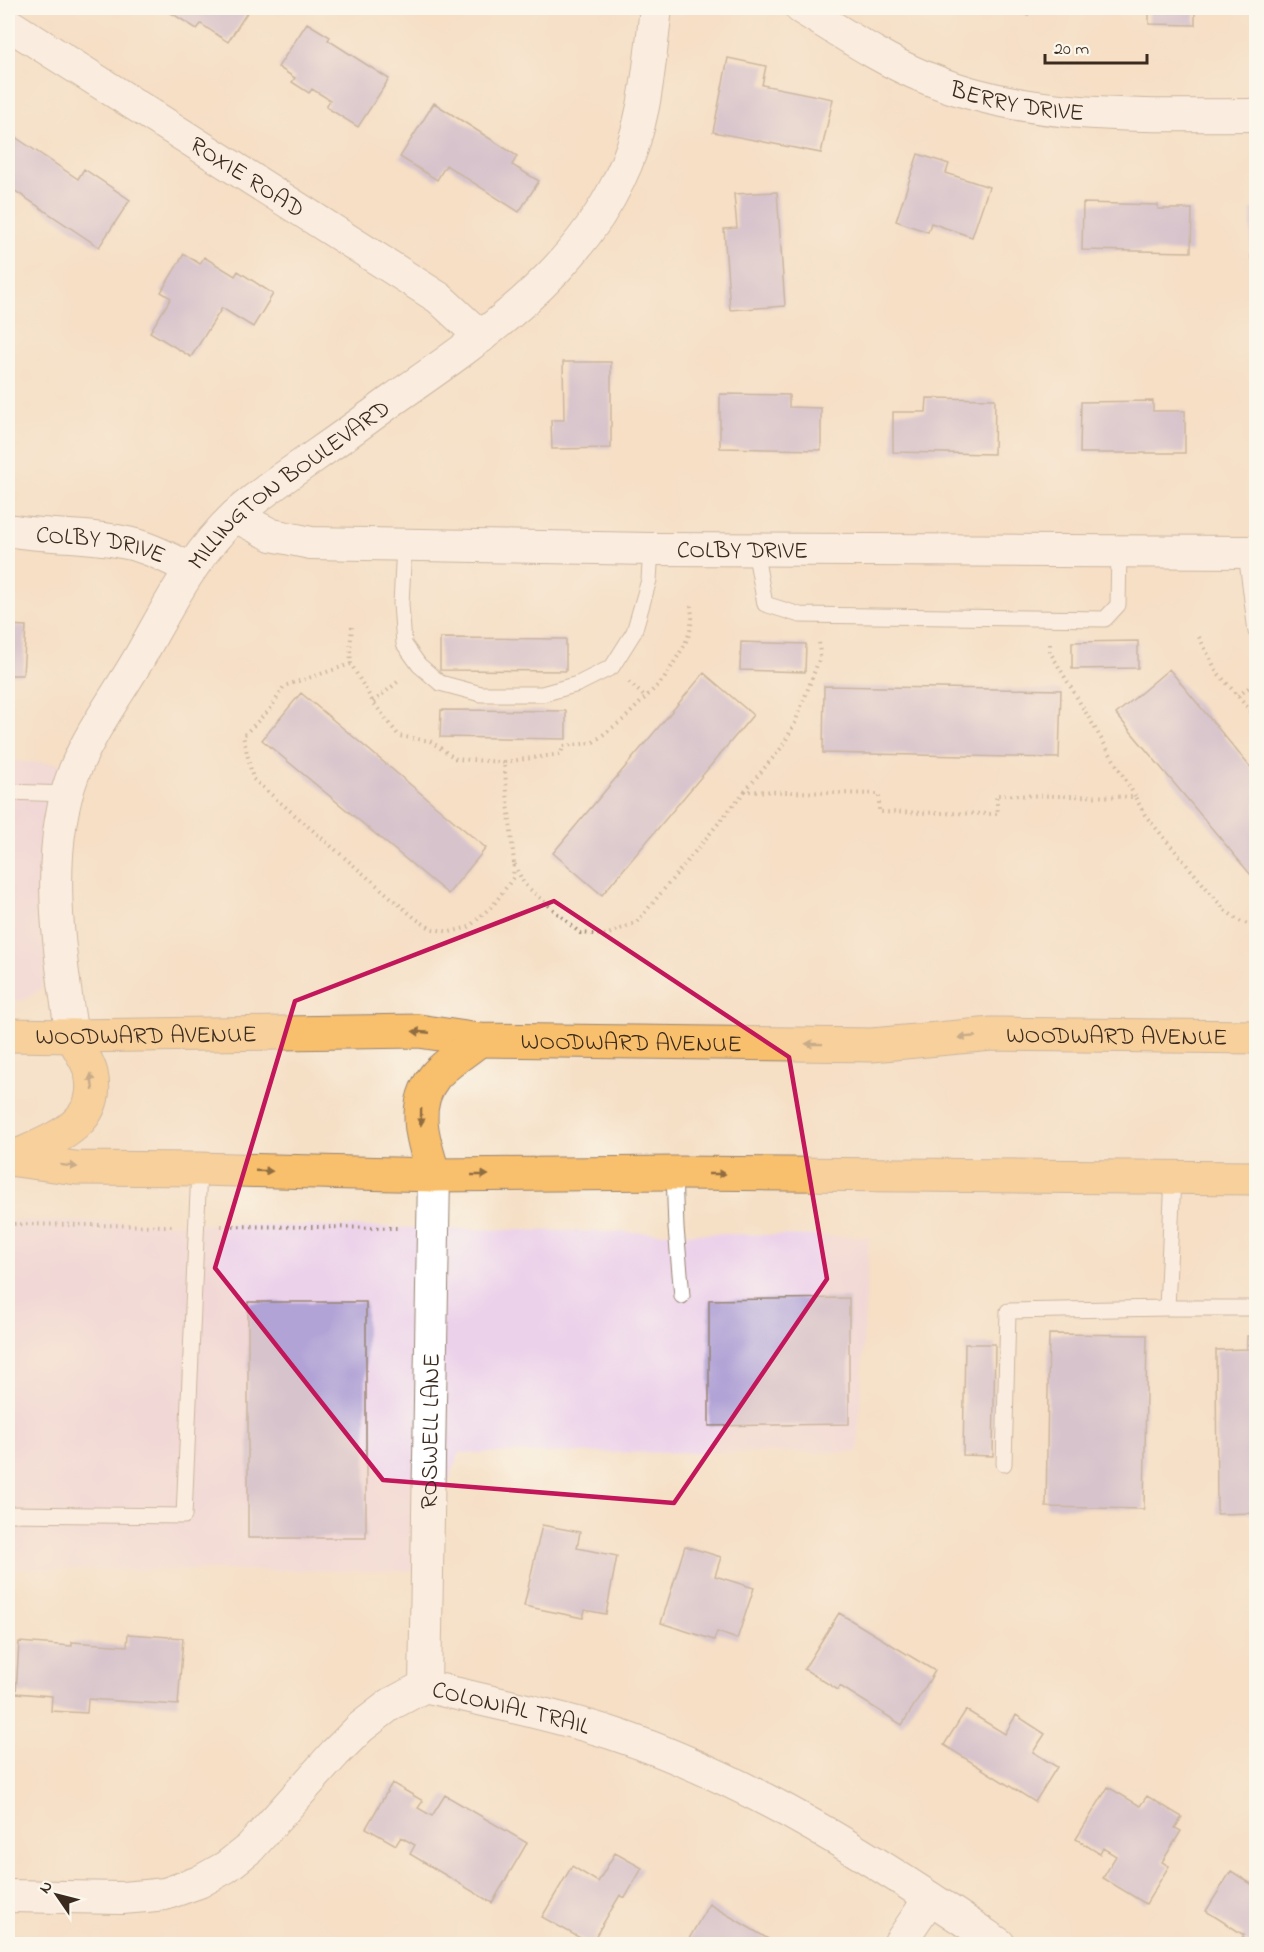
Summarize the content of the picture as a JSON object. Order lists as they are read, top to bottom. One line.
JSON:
{"streets":{"main road":["WOODWARD AVENUE"],"street":["BERRY DRIVE","ROXIE ROAD","MILLINGTON BOULEVARD","COLBY DRIVE","ROSWELL LANE","COLONIAL TRAIL"]},"crossings":[["ROXIE ROAD","MILLINGTON BOULEVARD"],["MILLINGTON BOULEVARD","COLBY DRIVE"],["MILLINGTON BOULEVARD","WOODWARD AVENUE"],["ROSWELL LANE","COLONIAL TRAIL"]],"scale_bar":"20 m","north":"top left"}
